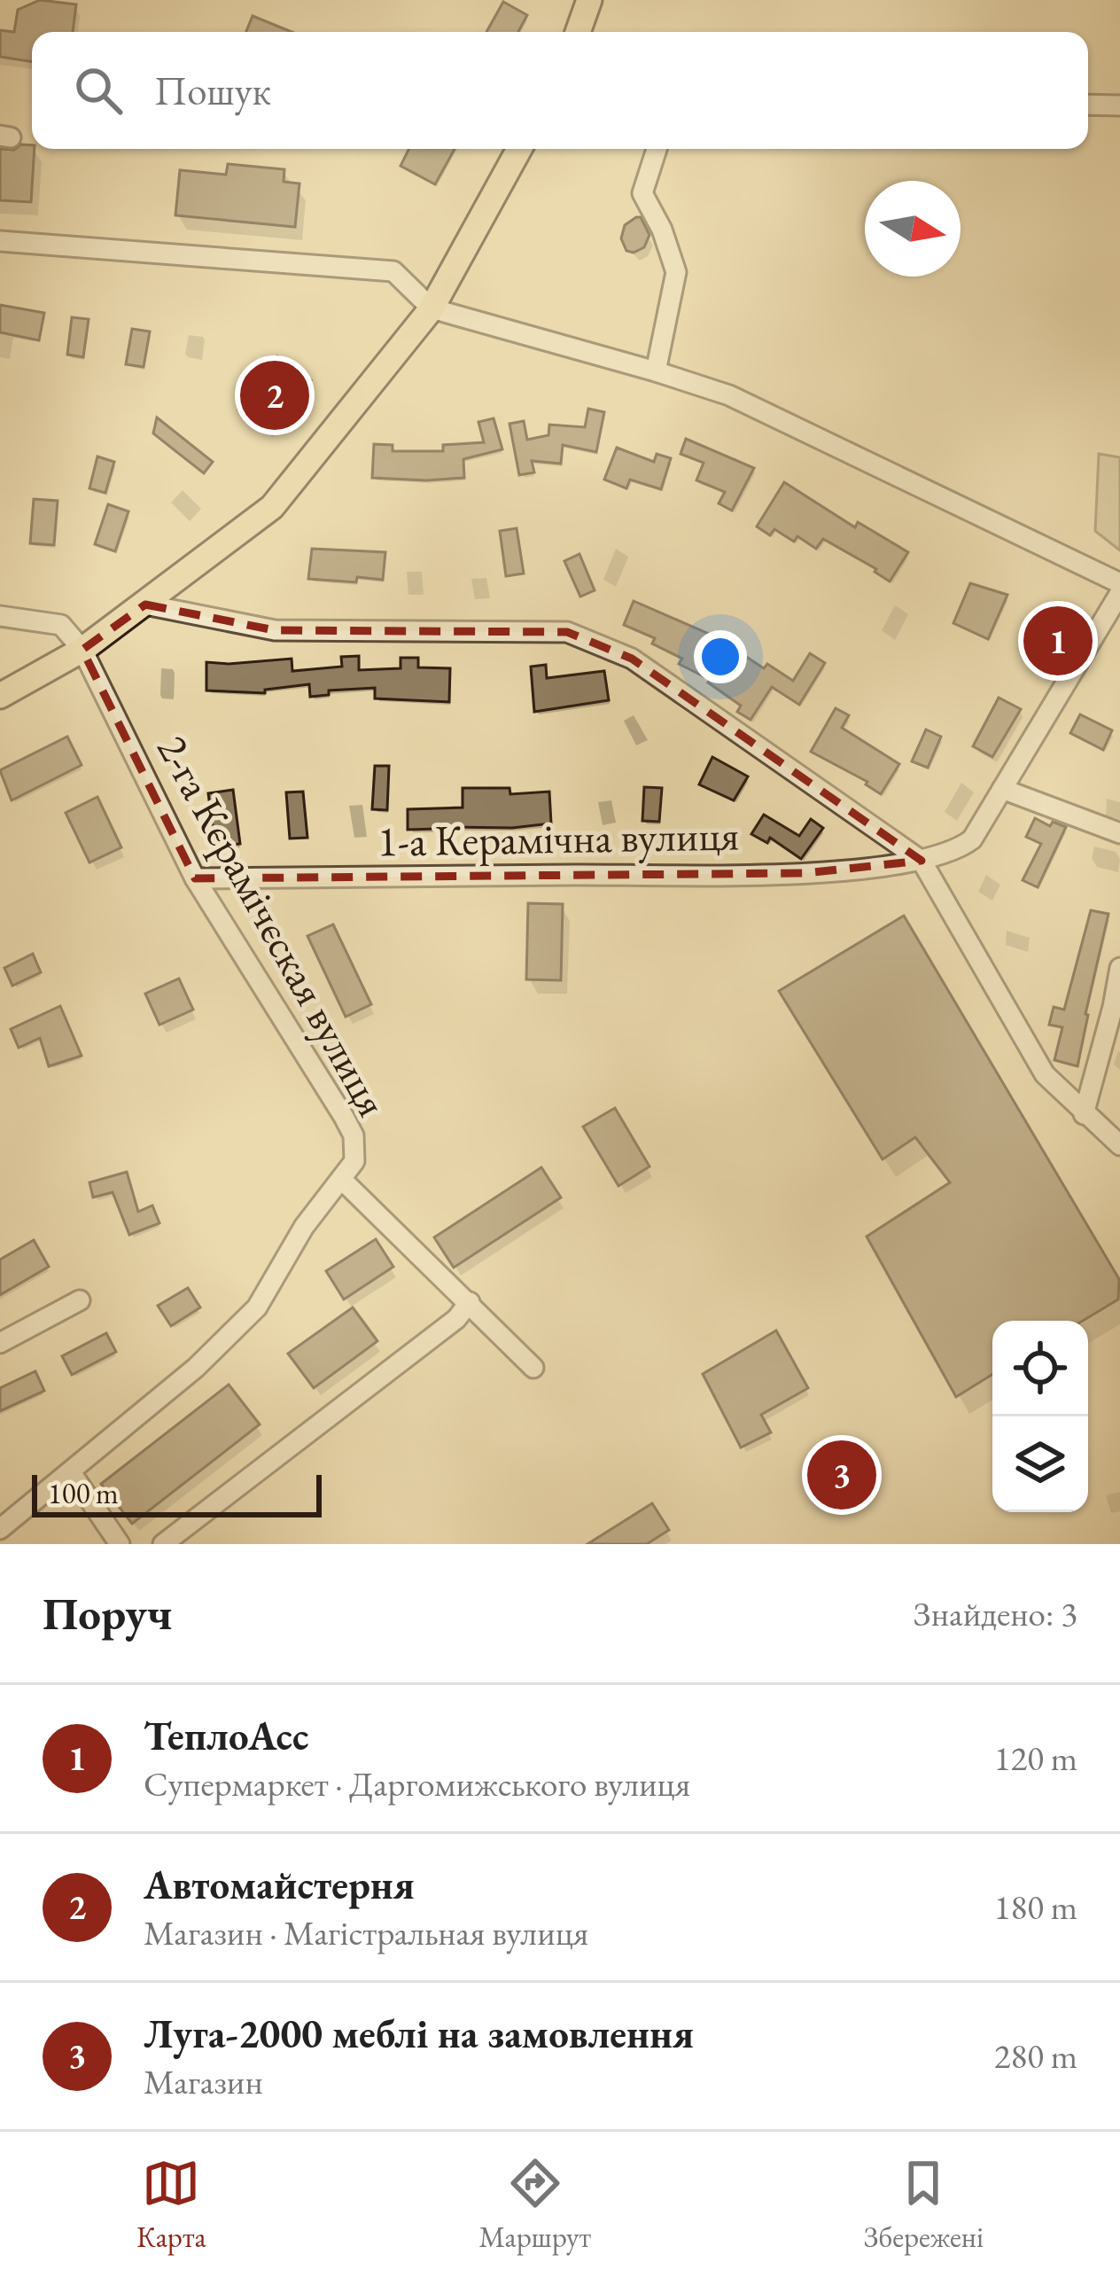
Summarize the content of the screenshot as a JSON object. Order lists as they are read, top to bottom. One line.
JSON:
{"streets":{"street":["1-а Керамічна вулиця","2-га Кєрамічєская вулиця"]},"crossings":[["1-а Керамічна вулиця","2-га Кєрамічєская вулиця"]],"scale_bar":"100 m","north":"right","page":{"search":"Пошук","pins":["2","1","3"],"scale":"100 m","heading":["Поруч","Знайдено: 3"],"list":[{"mark":"1","name":"ТеплоАсс","note":"Супермаркет · Даргомижського вулиця","value":"120 m"},{"mark":"2","name":"Автомайстерня","note":"Магазин · Магістральная вулиця","value":"180 m"},{"mark":"3","name":"Луга-2000 меблі на замовлення","note":"Магазин","value":"280 m"}],"nav":["Карта","Маршрут","Збережені"]}}
